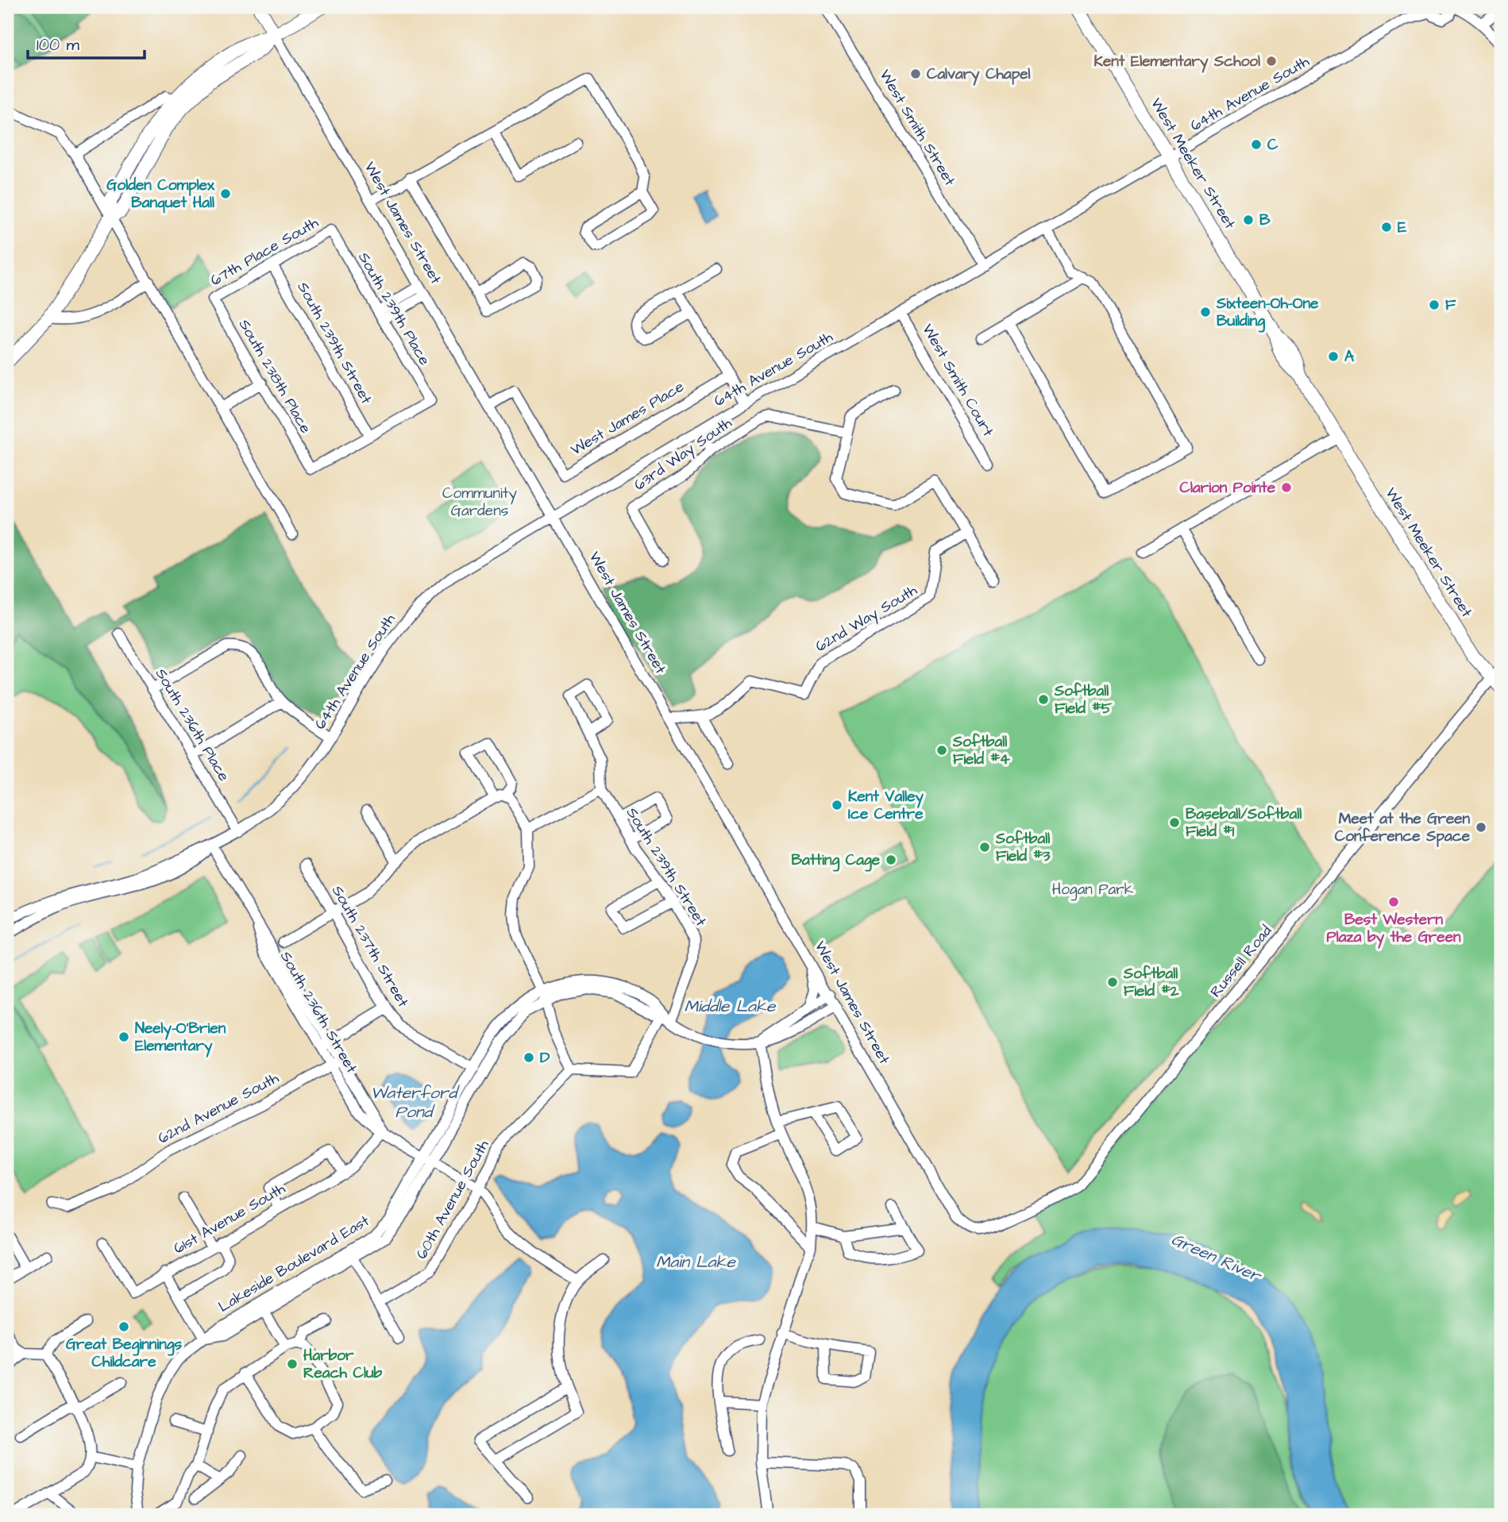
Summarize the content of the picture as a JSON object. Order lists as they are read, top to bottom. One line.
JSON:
{"streets":{"main road":["West Meeker Street","West James Street"],"street":["64th Avenue South","West Smith Street","67th Place South","South 239th Place","South 239th Street","South 238th Place","West Smith Court","West James Place","63rd Way South","62nd Way South","South 236th Place","South 237th Street","Russell Road","South 236th Street","62nd Avenue South","60th Avenue South","61st Avenue South","Lakeside Boulevard East"]},"crossings":[["64th Avenue South","West Smith Street"],["64th Avenue South","West Meeker Street"],["64th Avenue South","West James Street"],["64th Avenue South","West Smith Court"],["64th Avenue South","South 236th Place"],["64th Avenue South","South 236th Street"],["West Meeker Street","Russell Road"],["West James Street","West James Place"],["West James Street","62nd Way South"],["West James Street","Russell Road"],["West James Street","Lakeside Boulevard East"],["67th Place South","South 239th Place"],["67th Place South","South 239th Street"],["67th Place South","South 238th Place"],["South 239th Place","South 239th Street"],["South 239th Place","South 238th Place"],["South 239th Street","South 238th Place"],["South 239th Street","60th Avenue South"],["South 239th Street","Lakeside Boulevard East"],["South 237th Street","Lakeside Boulevard East"],["South 236th Street","62nd Avenue South"],["South 236th Street","60th Avenue South"],["South 236th Street","61st Avenue South"],["South 236th Street","Lakeside Boulevard East"]],"water":["Middle Lake","Waterford Pond","Green River","Main Lake"],"parks":["Community Gardens","Hogan Park"],"places":["Kent Elementary School","Calvary Chapel","C","Golden Complex Banquet Hall","B","E","F","Sixteen-Oh-One Building","A","Clarion Pointe","Softball Field #5","Softball Field #4","Kent Valley Ice Centre","Baseball/Softball Field #1","Meet at the Green Conference Space","Softball Field #3","Batting Cage","Best Western Plaza by the Green","Softball Field #2","Neely-O'Brien Elementary","D","Great Beginnings Childcare","Harbor Reach Club"],"scale_bar":"100 m"}
